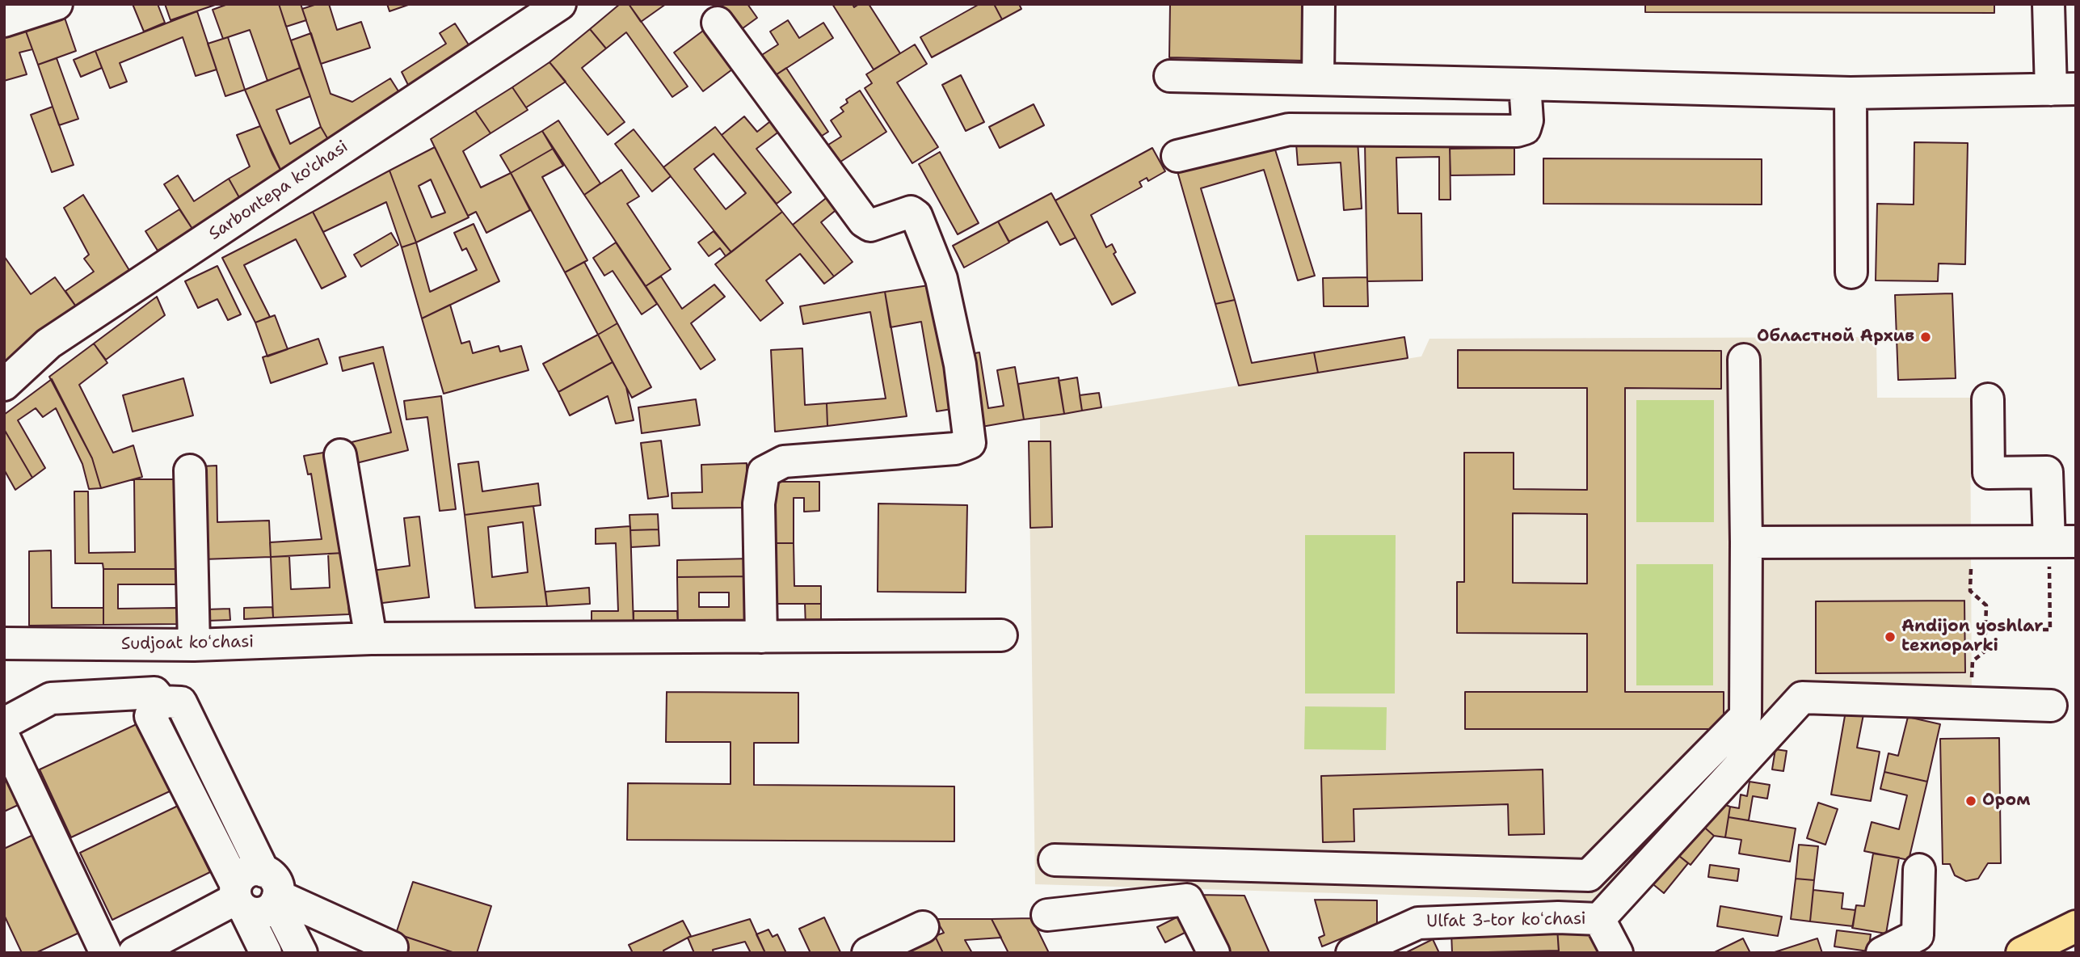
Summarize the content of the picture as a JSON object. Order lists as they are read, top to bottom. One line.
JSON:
{"streets":{"street":["Sarbontepa ko'chasi","Sudjoat koʻchasi","Ulfat 3-tor koʻchasi"]},"places":["Областной Архив","Andijon yoshlar texnoparki","Ором"]}
